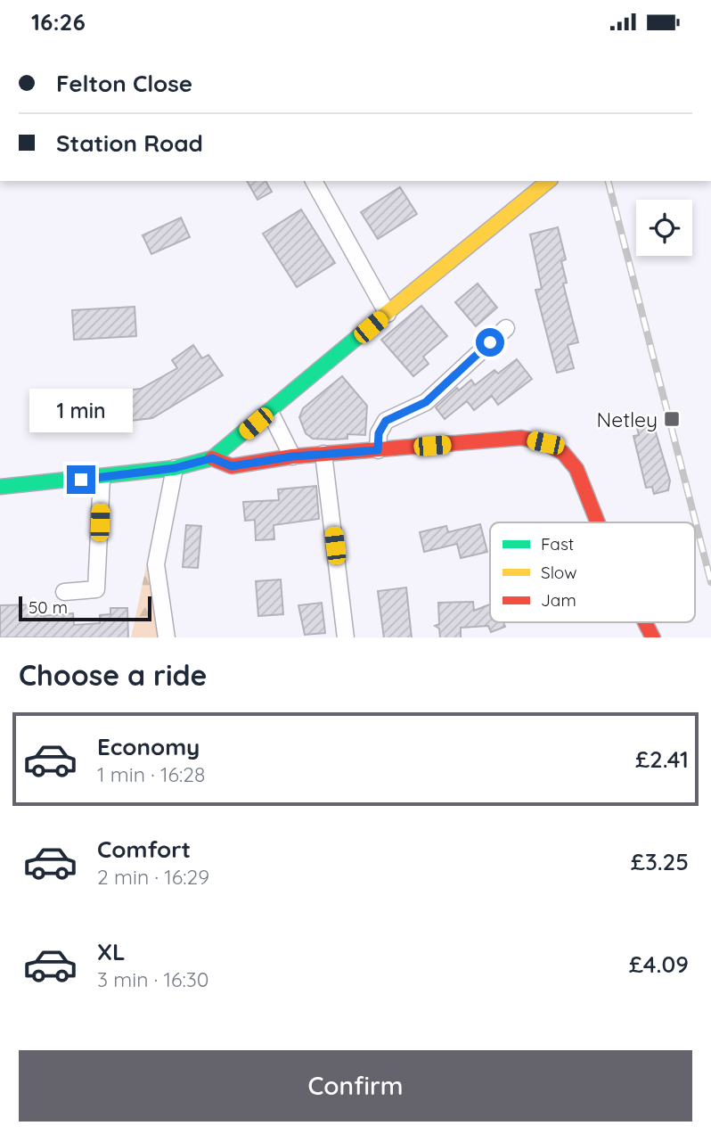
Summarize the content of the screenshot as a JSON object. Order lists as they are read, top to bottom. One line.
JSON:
{"places":{"transit":["Netley"]},"legend":["Fast","Slow","Jam"],"scale_bar":"50 m","page":{"status":"16:26","banner":["Felton Close","Station Road"],"bubble":"1 min","scale":"50 m","heading":"Choose a ride","list":[{"name":"Economy","note":"1 min · 16:28","value":"£2.41"},{"name":"Comfort","note":"2 min · 16:29","value":"£3.25"},{"name":"XL","note":"3 min · 16:30","value":"£4.09"}],"buttons":"Confirm"}}
